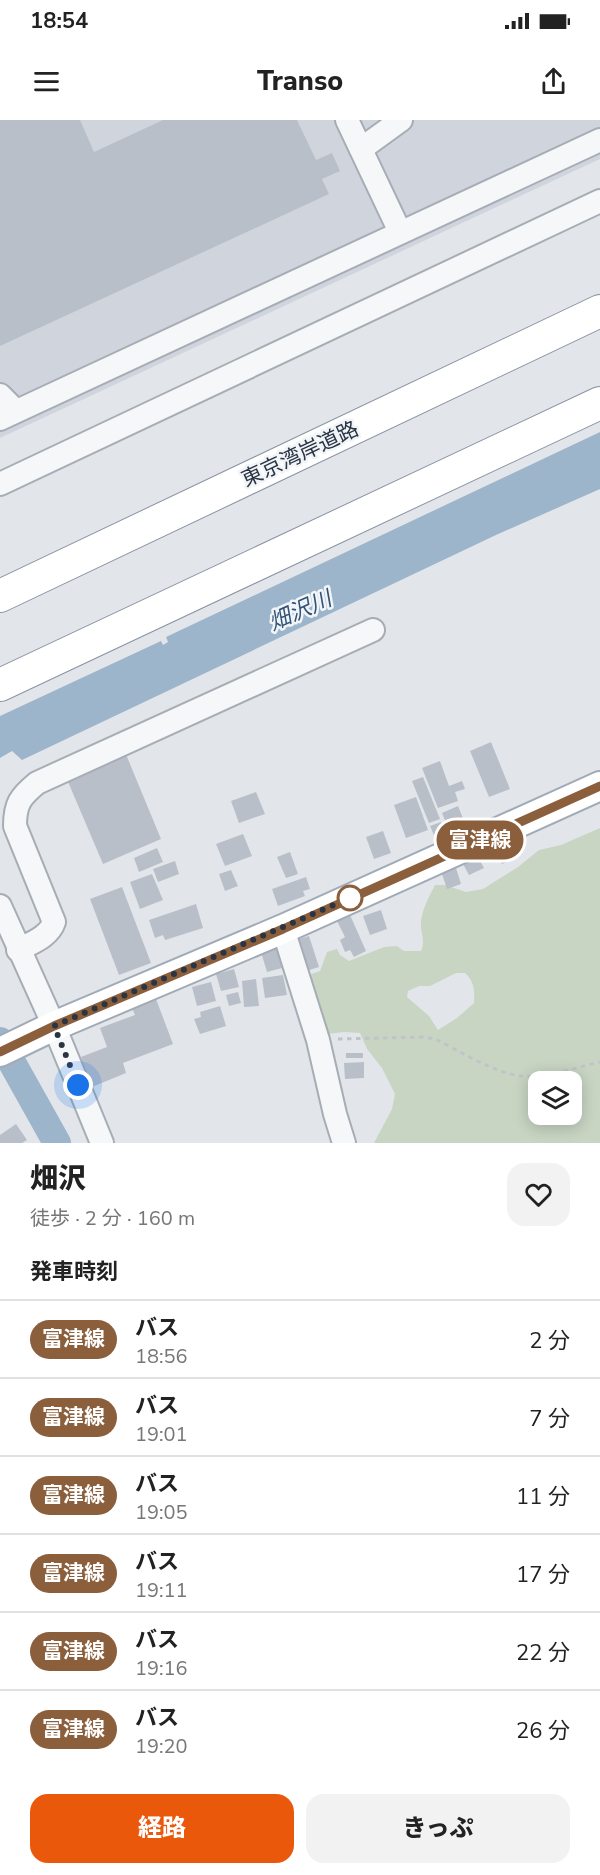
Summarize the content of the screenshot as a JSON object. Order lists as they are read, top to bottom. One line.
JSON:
{"streets":{"highway":["東京湾岸道路"]},"water":["畑沢川"],"lines":["bus line 富津線"],"page":{"status":"18:54","header":"Transo","on_map":"富津線","heading":[["畑沢","徒歩 · 2 分 · 160 m"],"発車時刻"],"list":[{"mark":"富津線","name":"バス","note":"18:56","value":"2 分"},{"mark":"富津線","name":"バス","note":"19:01","value":"7 分"},{"mark":"富津線","name":"バス","note":"19:05","value":"11 分"},{"mark":"富津線","name":"バス","note":"19:11","value":"17 分"},{"mark":"富津線","name":"バス","note":"19:16","value":"22 分"},{"mark":"富津線","name":"バス","note":"19:20","value":"26 分"}],"buttons":["経路","きっぷ"]}}
